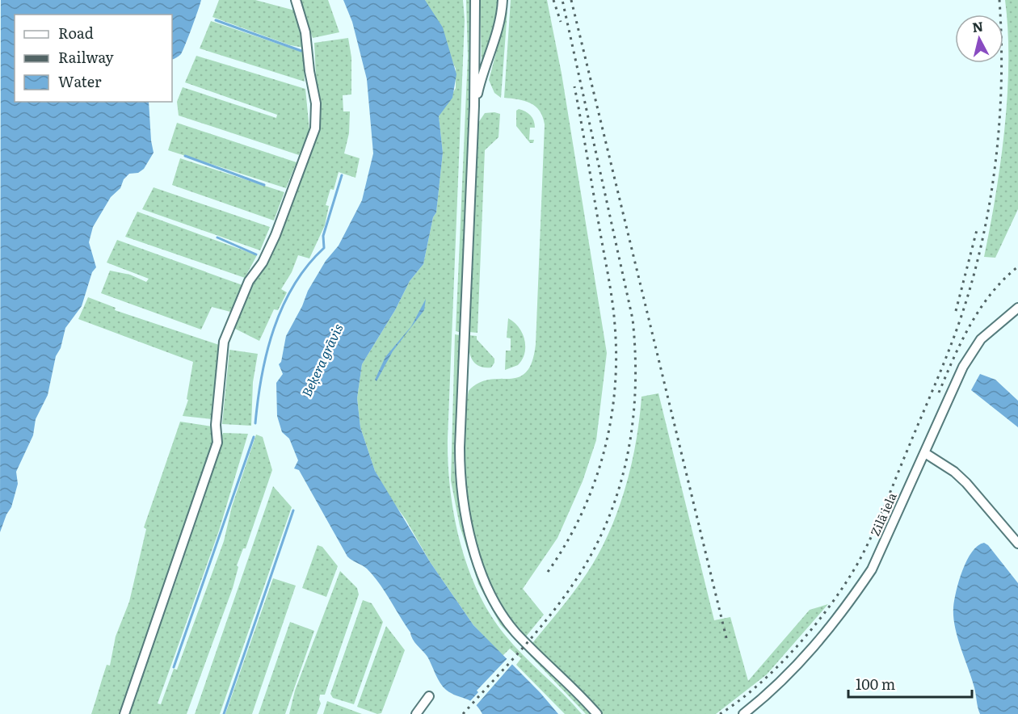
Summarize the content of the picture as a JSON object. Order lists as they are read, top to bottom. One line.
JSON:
{"streets":{"street":["Zilā iela"]},"water":["Beķera grāvis"],"legend":["Road","Railway","Water"],"scale_bar":"100 m","north":"top"}
